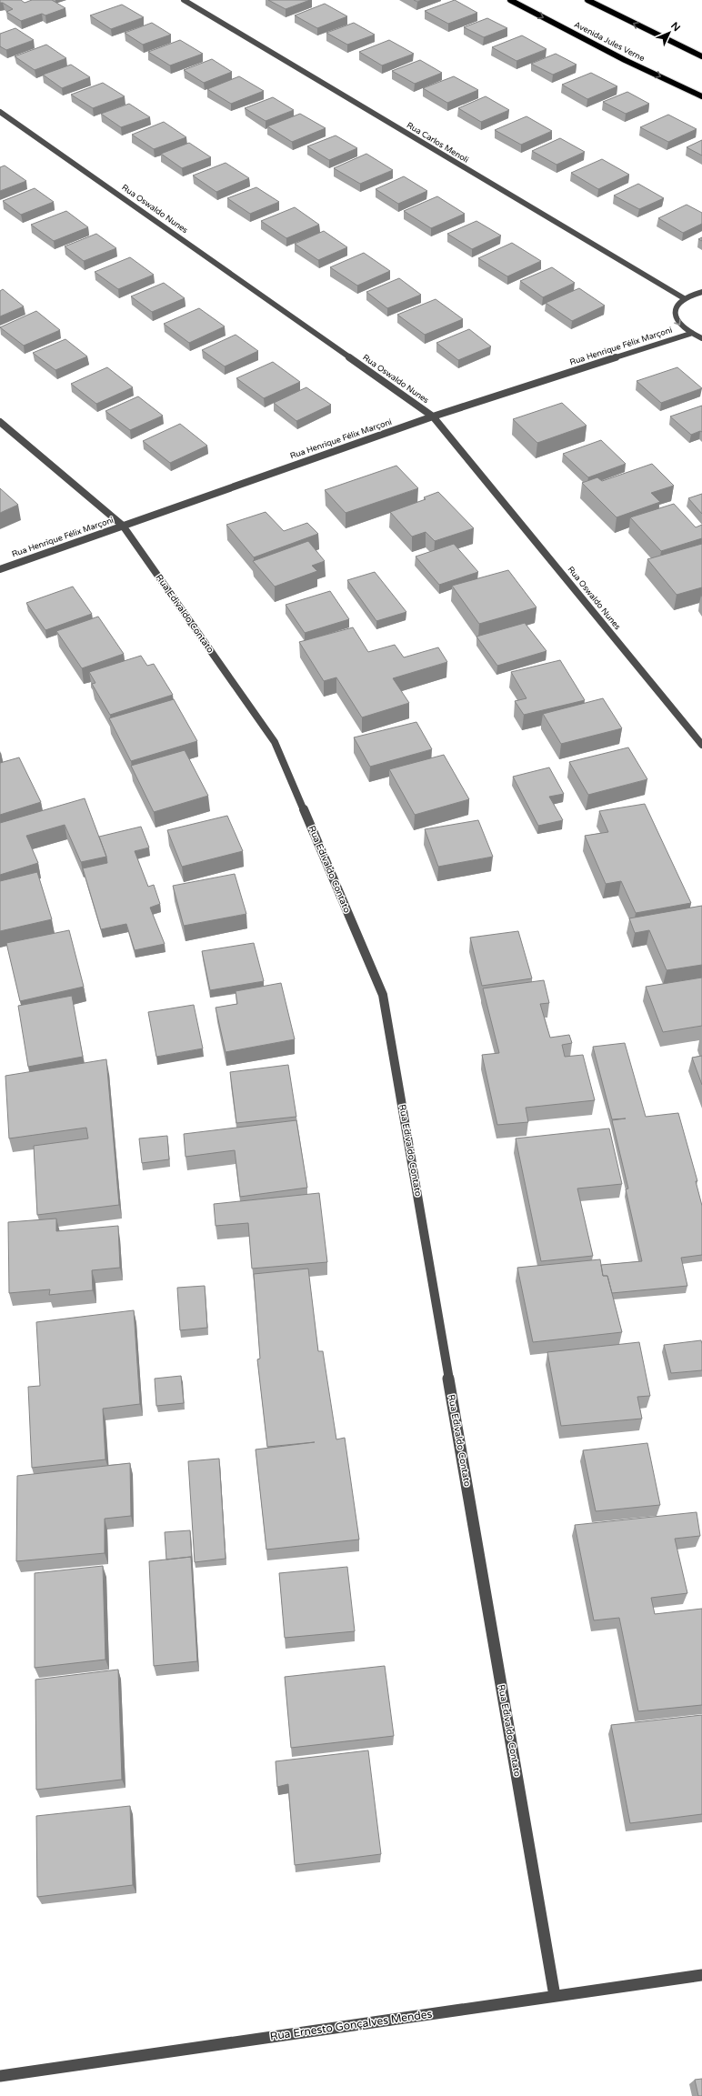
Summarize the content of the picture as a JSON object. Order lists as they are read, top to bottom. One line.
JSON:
{"streets":{"main road":["Avenida Jules Verne"],"street":["Rua Carlos Menoli","Rua Oswaldo Nunes","Rua Henrique Félix Marçoni","Rua Edivaldo Contato","Rua Ernesto Gonçalves Mendes"]},"crossings":[["Rua Oswaldo Nunes","Rua Henrique Félix Marçoni"],["Rua Henrique Félix Marçoni","Rua Edivaldo Contato"],["Rua Edivaldo Contato","Rua Ernesto Gonçalves Mendes"]],"north":"top right"}
